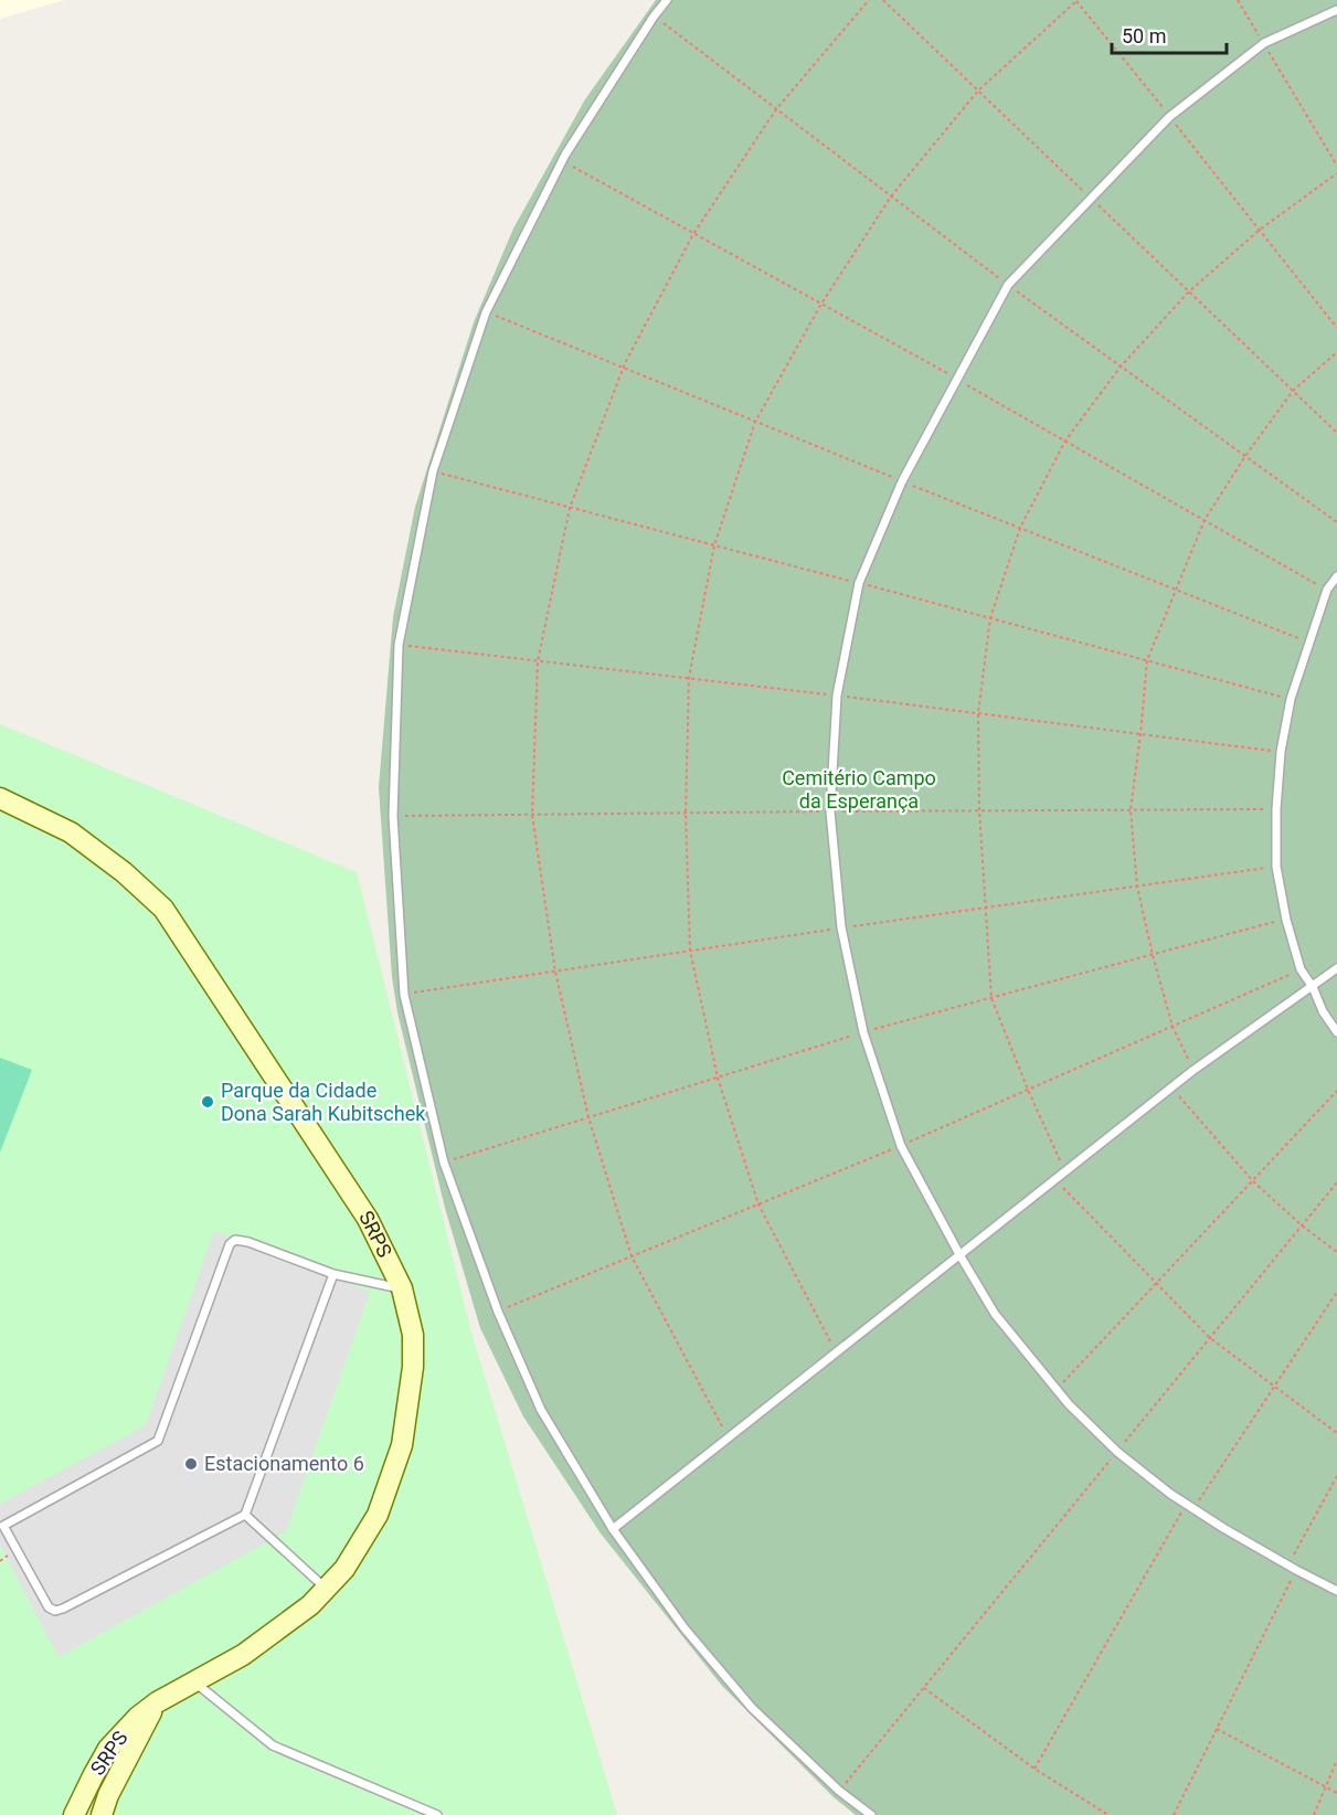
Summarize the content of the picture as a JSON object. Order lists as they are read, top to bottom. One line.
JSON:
{"streets":{"main road":["SRPS"]},"parks":["Cemitério Campo da Esperança"],"places":["Parque da Cidade Dona Sarah Kubitschek","Estacionamento 6"],"scale_bar":"50 m"}
